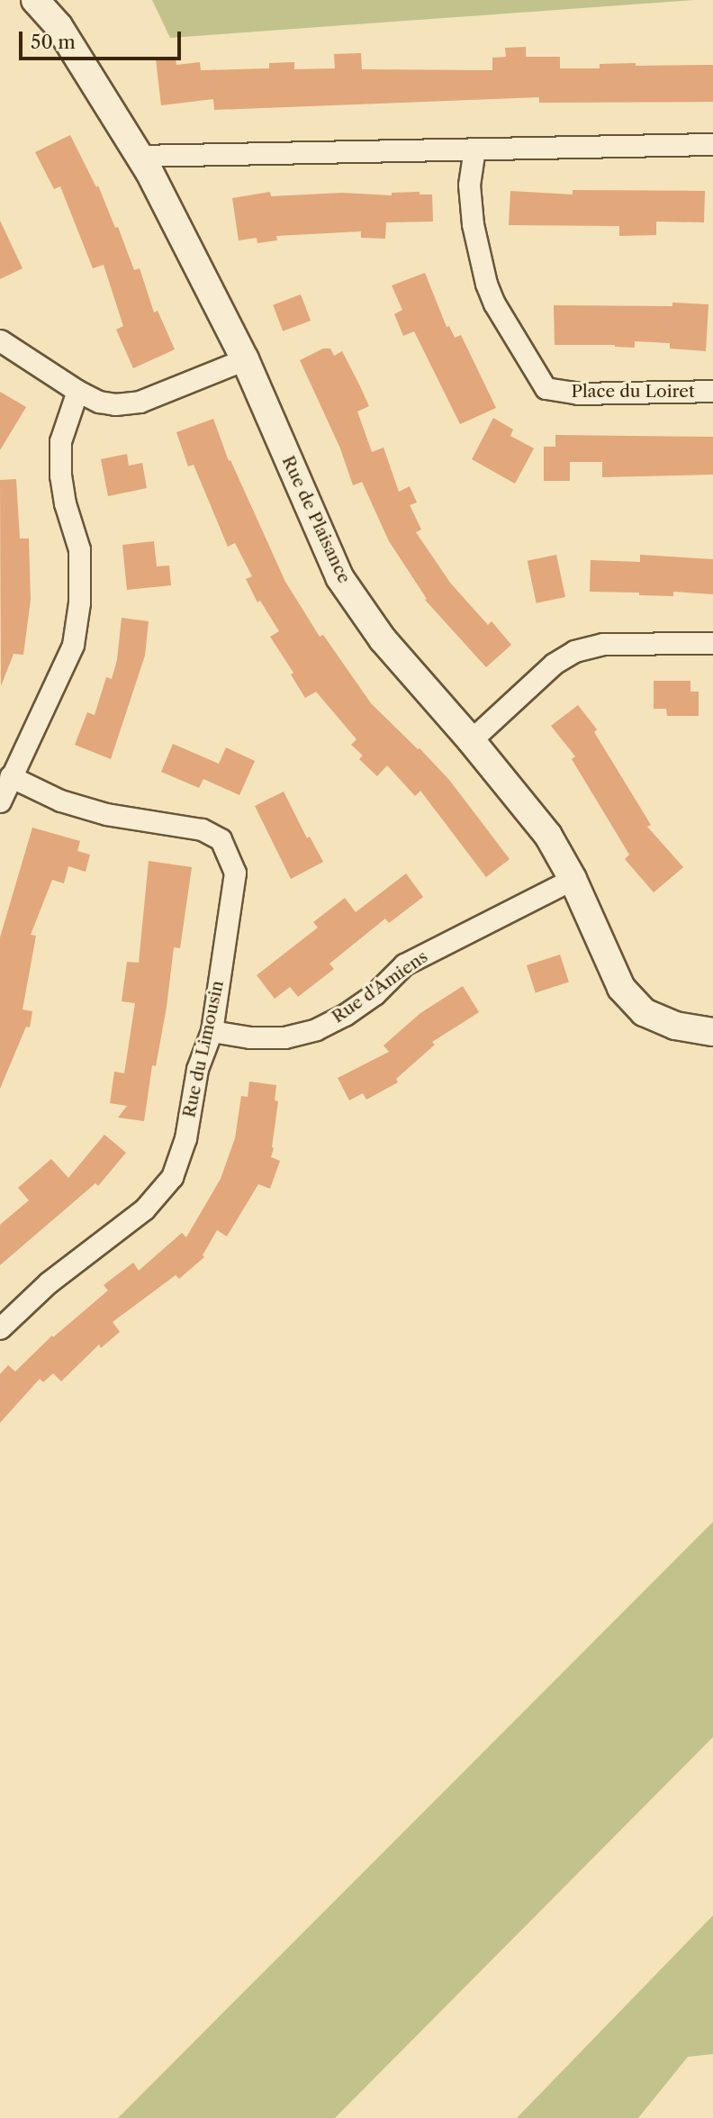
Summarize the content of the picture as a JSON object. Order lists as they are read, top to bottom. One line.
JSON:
{"streets":{"street":["Place du Loiret","Rue de Plaisance","Rue d'Amiens","Rue du Limousin"]},"crossings":[["Rue de Plaisance","Rue d'Amiens"],["Rue d'Amiens","Rue du Limousin"]],"scale_bar":"50 m"}
